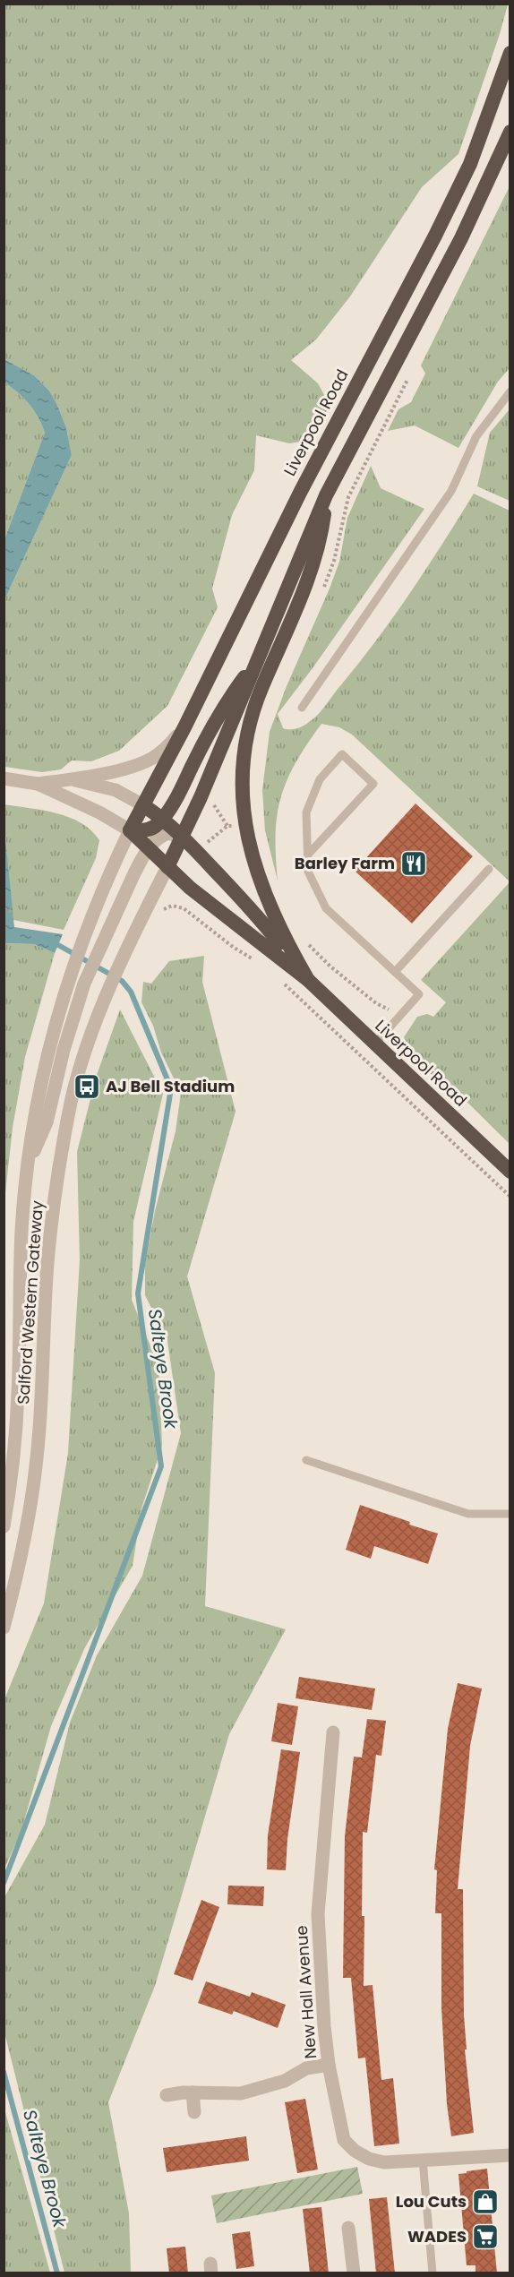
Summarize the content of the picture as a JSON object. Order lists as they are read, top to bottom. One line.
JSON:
{"streets":{"highway":["Liverpool Road"],"street":["Salford Western Gateway","New Hall Avenue"]},"crossings":[["Liverpool Road","Salford Western Gateway"]],"water":["Salteye Brook"],"places":{"restaurant":["Barley Farm"],"bus stop":["AJ Bell Stadium"],"shop":["Lou Cuts"],"supermarket":["WADES"]}}
